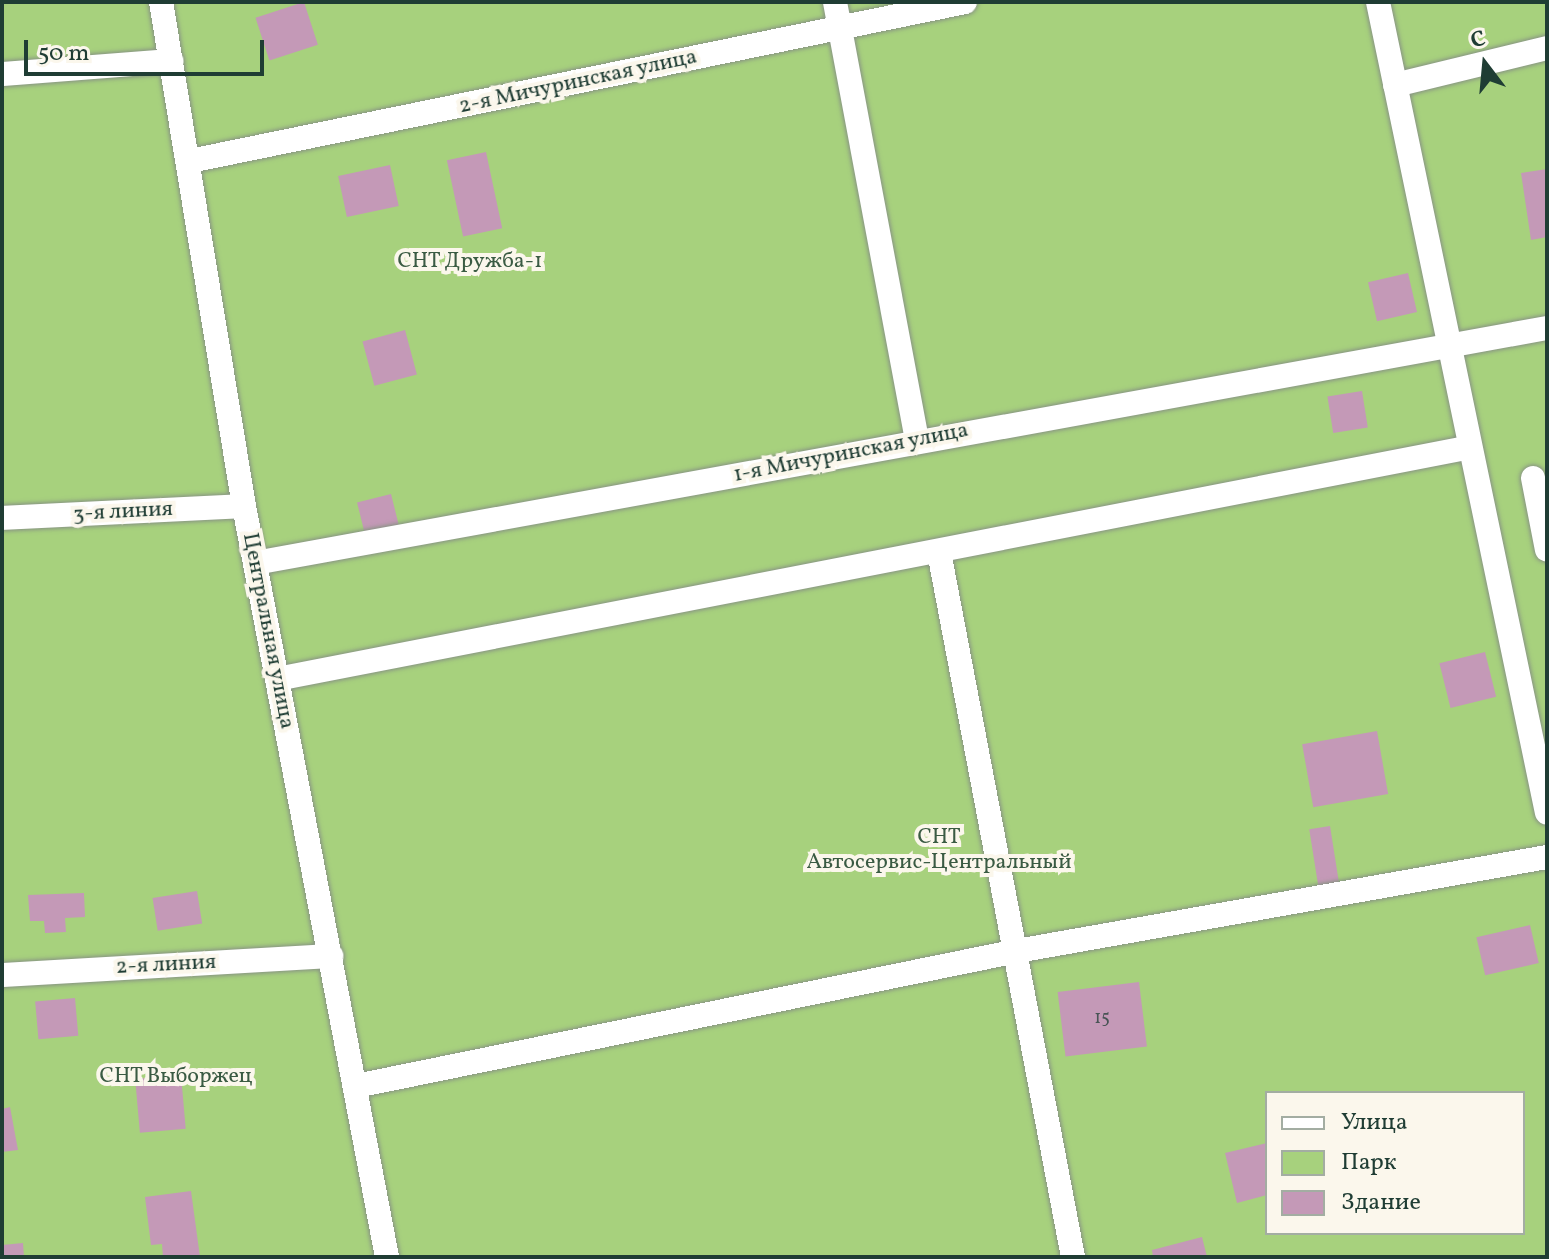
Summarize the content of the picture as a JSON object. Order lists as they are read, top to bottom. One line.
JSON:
{"streets":{"street":["2-я Мичуринская улица","1-я Мичуринская улица","3-я линия","Центральная улица","2-я линия"]},"crossings":[["2-я Мичуринская улица","Центральная улица"],["1-я Мичуринская улица","Центральная улица"],["3-я линия","Центральная улица"],["Центральная улица","2-я линия"]],"parks":["СНТ Дружба-1","СНТ Автосервис-Центральный","СНТ Выборжец"],"house_numbers":["15"],"legend":["Улица","Парк","Здание"],"scale_bar":"50 m","north":"top"}
